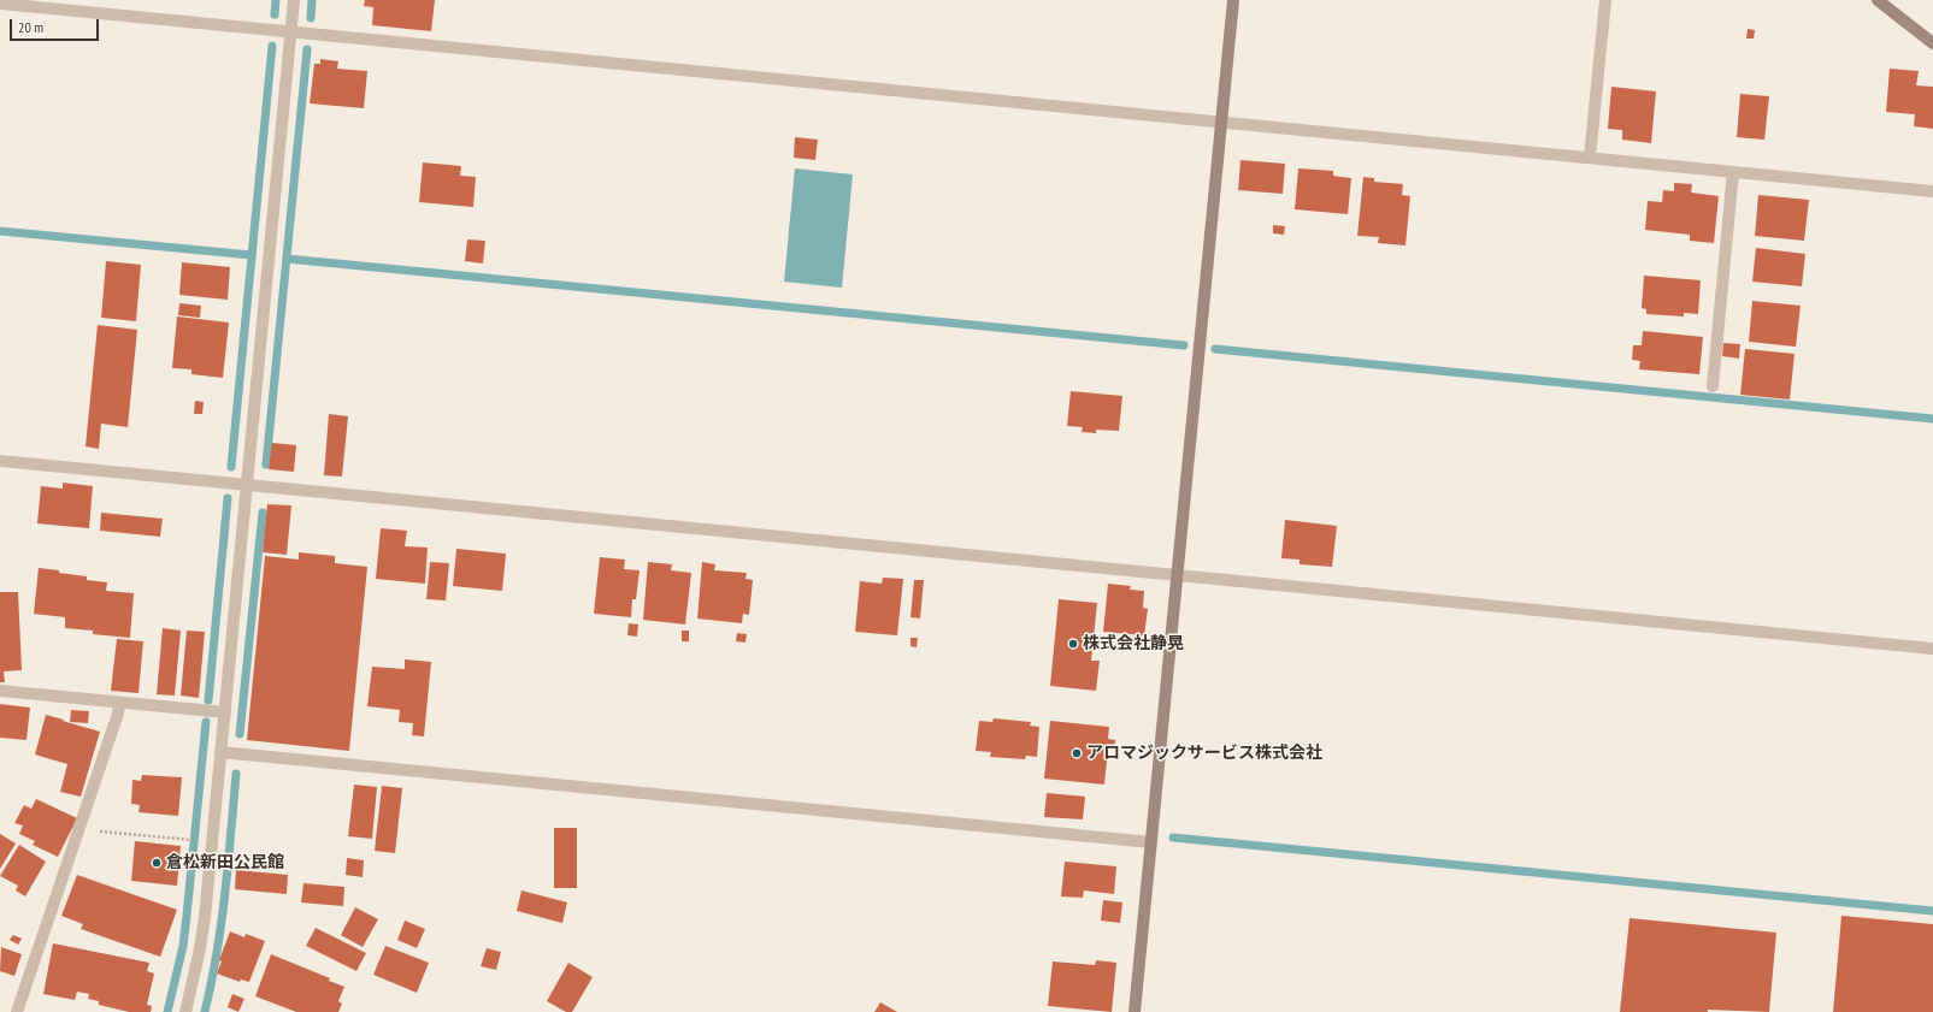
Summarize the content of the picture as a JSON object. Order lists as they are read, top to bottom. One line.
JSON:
{"places":["株式会社静晃","アロマジックサービス株式会社","倉松新田公民館"],"scale_bar":"20 m"}
